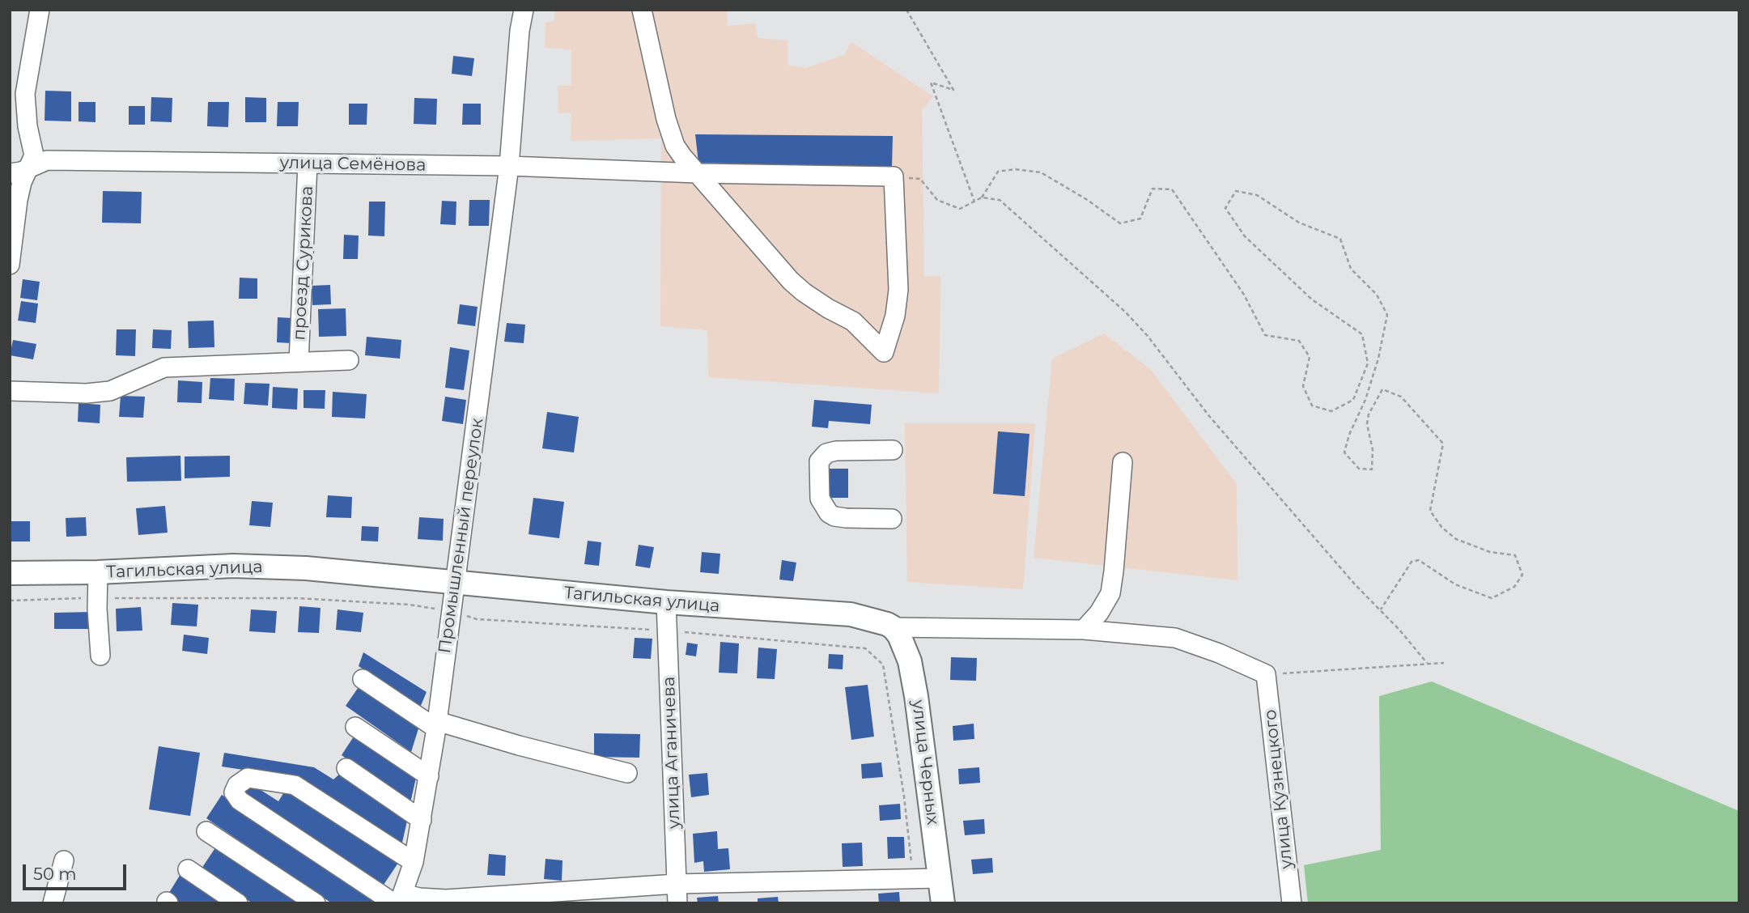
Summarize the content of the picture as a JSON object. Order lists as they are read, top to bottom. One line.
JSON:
{"streets":{"main road":["Тагильская улица","улица Черных"],"street":["улица Семёнова","проезд Сурикова","Промышленный переулок","улица Аганичева","улица Кузнецкого"]},"crossings":[["улица Семёнова","проезд Сурикова"],["улица Семёнова","Промышленный переулок"],["Промышленный переулок","Тагильская улица"],["Тагильская улица","улица Аганичева"],["Тагильская улица","улица Черных"],["Тагильская улица","улица Кузнецкого"]],"scale_bar":"50 m"}
